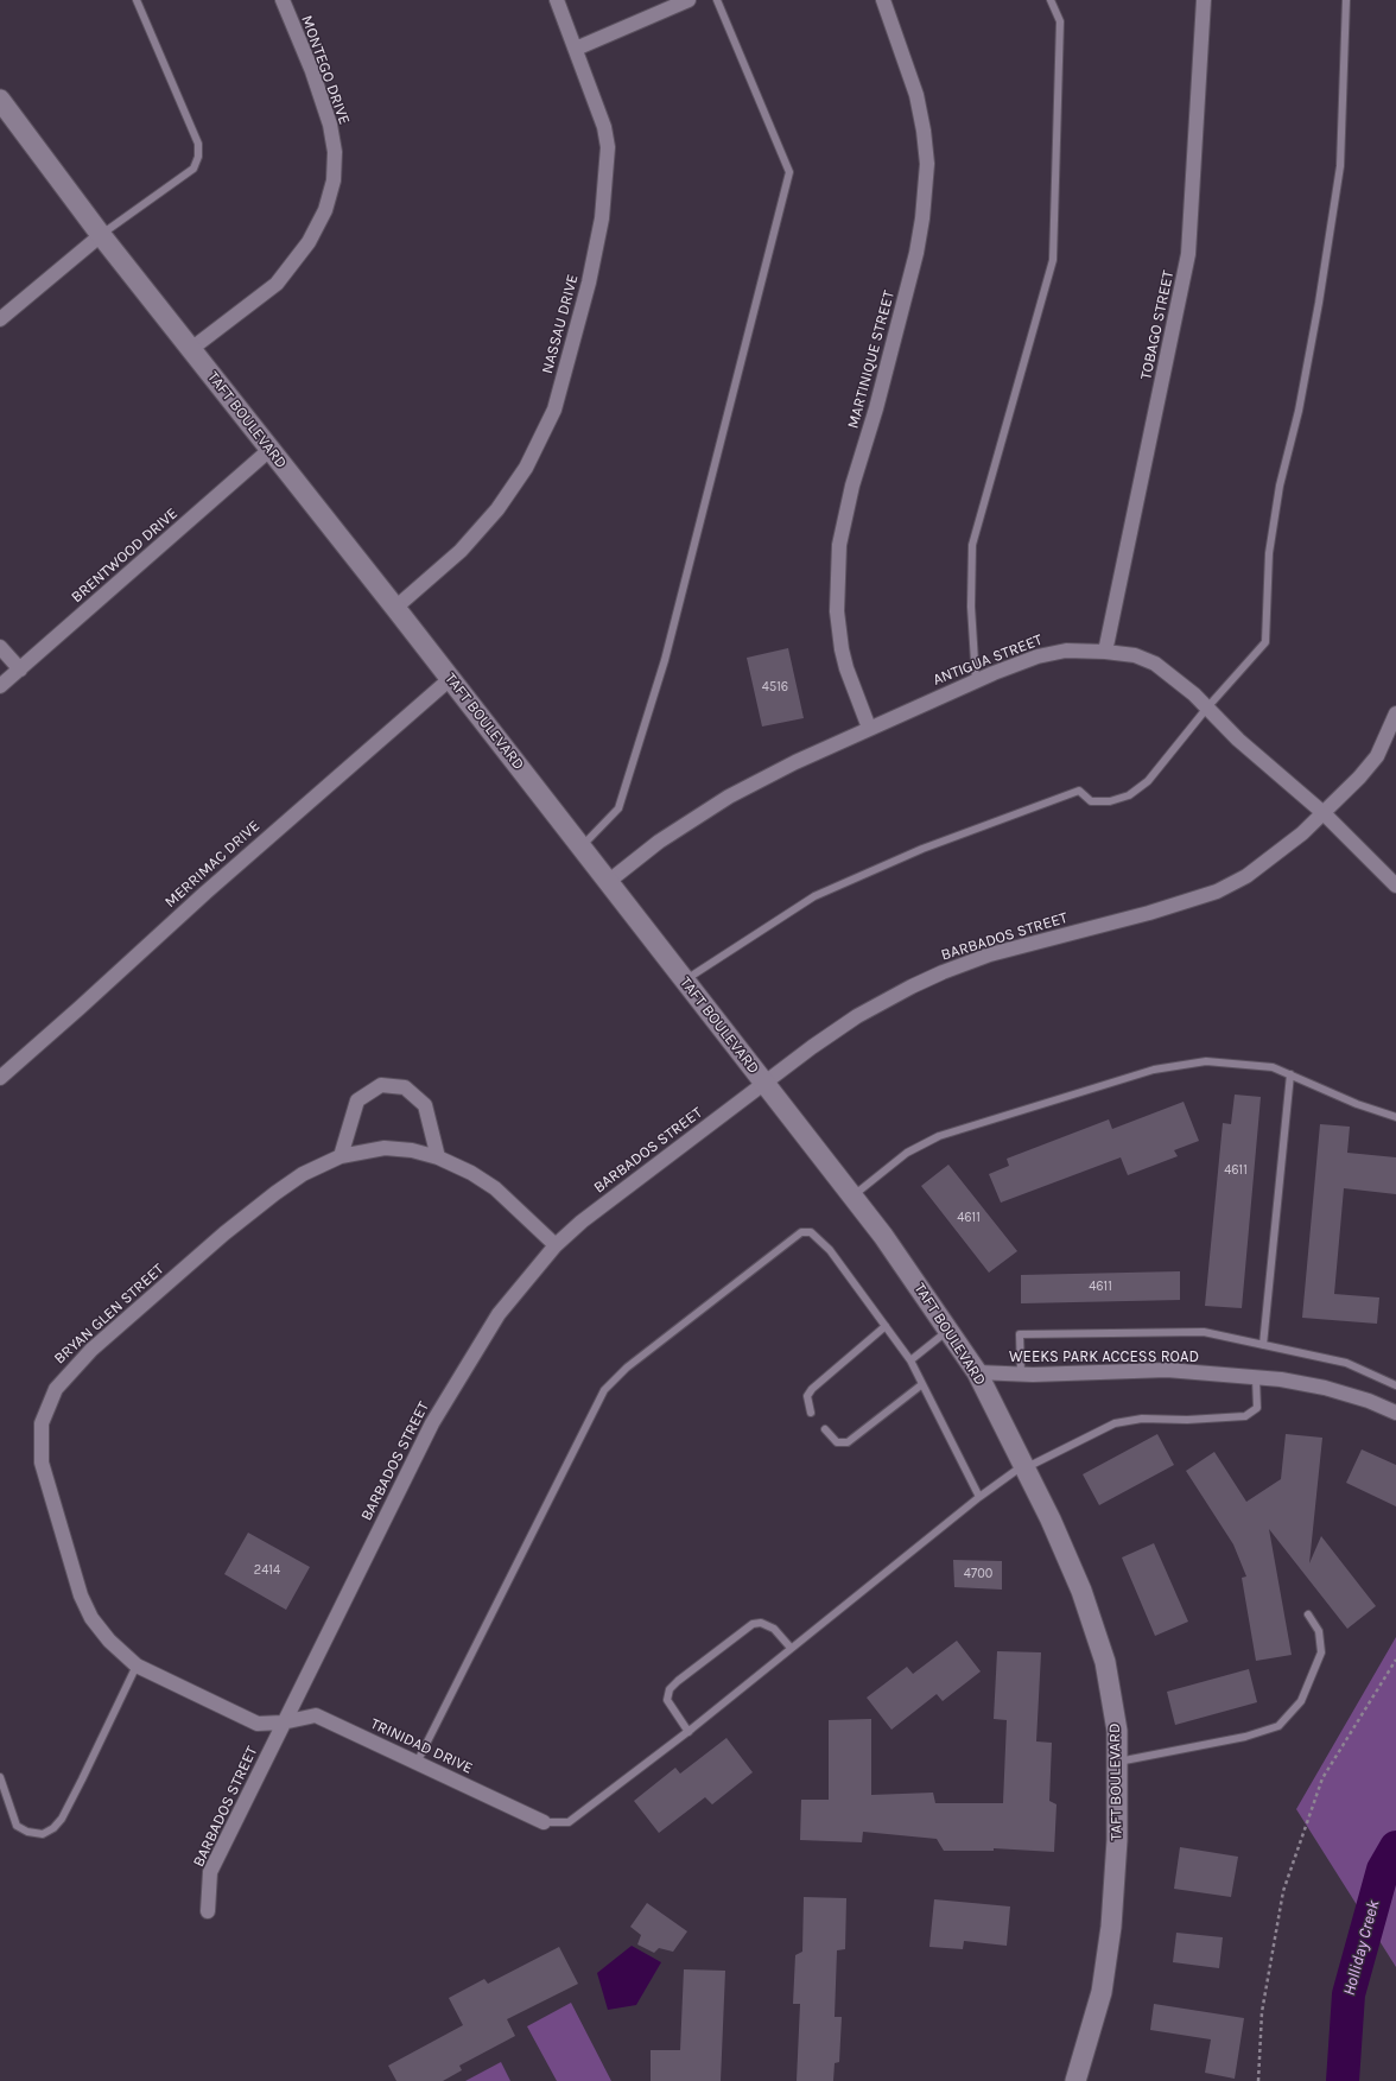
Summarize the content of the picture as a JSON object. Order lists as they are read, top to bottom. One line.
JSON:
{"streets":{"street":["MONTEGO DRIVE","NASSAU DRIVE","TOBAGO STREET","MARTINIQUE STREET","TAFT BOULEVARD","BRENTWOOD DRIVE","ANTIGUA STREET","MERRIMAC DRIVE","BARBADOS STREET","BRYAN GLEN STREET","WEEKS PARK ACCESS ROAD","TRINIDAD DRIVE"]},"crossings":[["MONTEGO DRIVE","TAFT BOULEVARD"],["NASSAU DRIVE","TAFT BOULEVARD"],["TOBAGO STREET","ANTIGUA STREET"],["MARTINIQUE STREET","ANTIGUA STREET"],["TAFT BOULEVARD","BRENTWOOD DRIVE"],["TAFT BOULEVARD","ANTIGUA STREET"],["TAFT BOULEVARD","MERRIMAC DRIVE"],["TAFT BOULEVARD","BARBADOS STREET"],["TAFT BOULEVARD","WEEKS PARK ACCESS ROAD"],["ANTIGUA STREET","BARBADOS STREET"],["BARBADOS STREET","BRYAN GLEN STREET"],["BARBADOS STREET","TRINIDAD DRIVE"],["BRYAN GLEN STREET","TRINIDAD DRIVE"]],"water":["Holliday Creek"],"house_numbers":["4516","4611","4611","4611","2414","4700"]}
